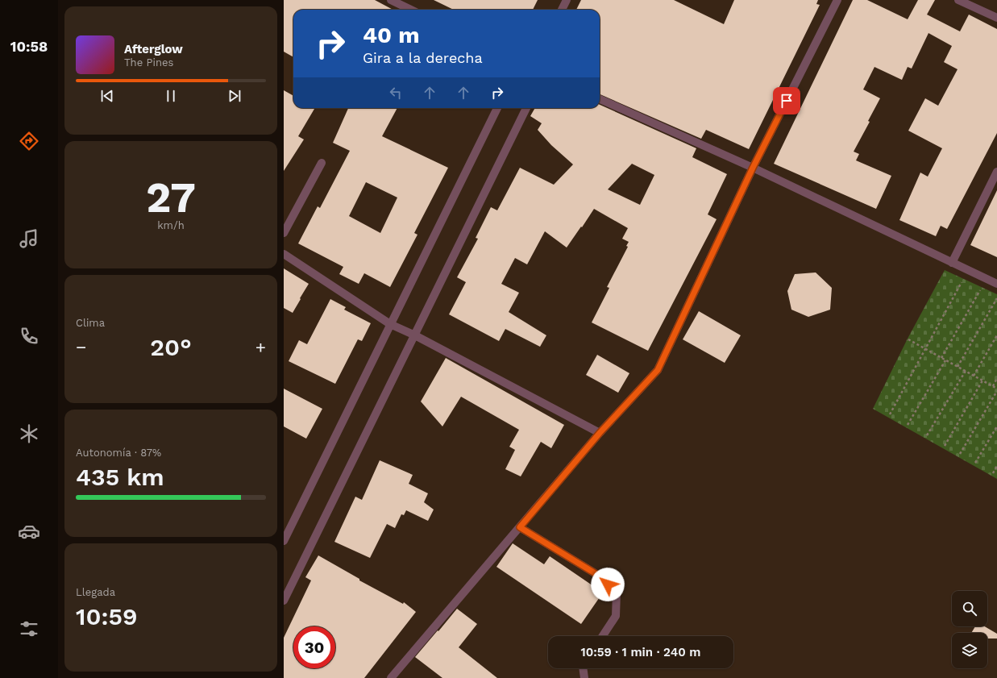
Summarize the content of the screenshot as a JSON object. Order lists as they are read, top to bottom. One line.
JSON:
{"page":{"tabs":"10:58","turn":["40 m","Gira a la derecha"],"song":["Afterglow","The Pines"],"tile":[["27","km/h"],"Clima",["Autonomía · 87%","435 km"],["Llegada","10:59"]],"heat":["−","20°","+"],"limit":"30","trip":"10:59 · 1 min · 240 m"}}
